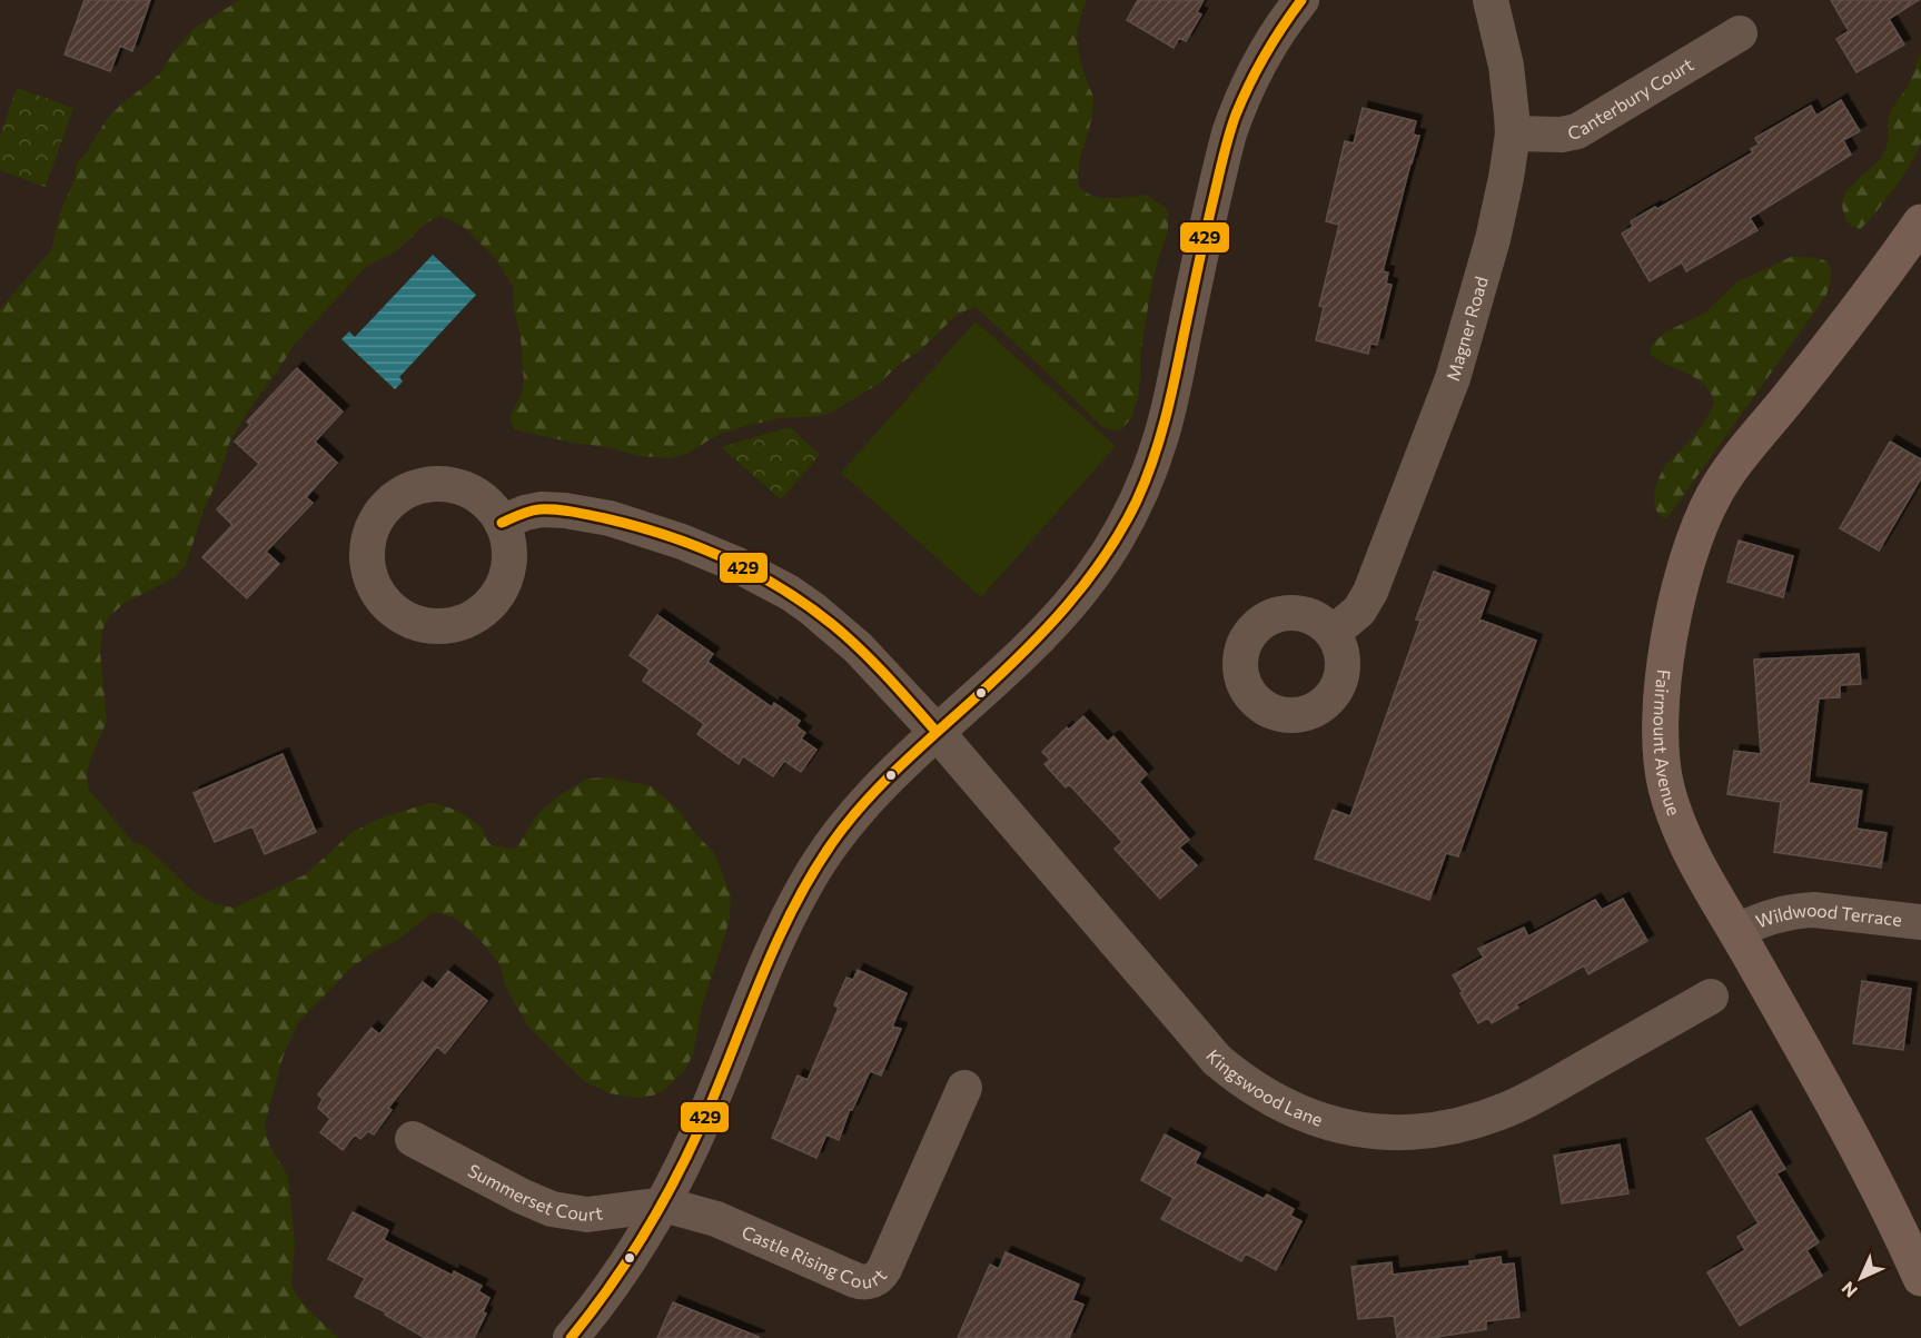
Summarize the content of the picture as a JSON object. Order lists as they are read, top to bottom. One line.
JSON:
{"streets":{"street":["Canterbury Court","Magner Road","Fairmount Avenue","Wildwood Terrace","Kingswood Lane","Summerset Court","Castle Rising Court"]},"crossings":[["Canterbury Court","Magner Road"],["Fairmount Avenue","Wildwood Terrace"],["Summerset Court","Castle Rising Court"]],"lines":["transit line 429"],"north":"bottom left"}
